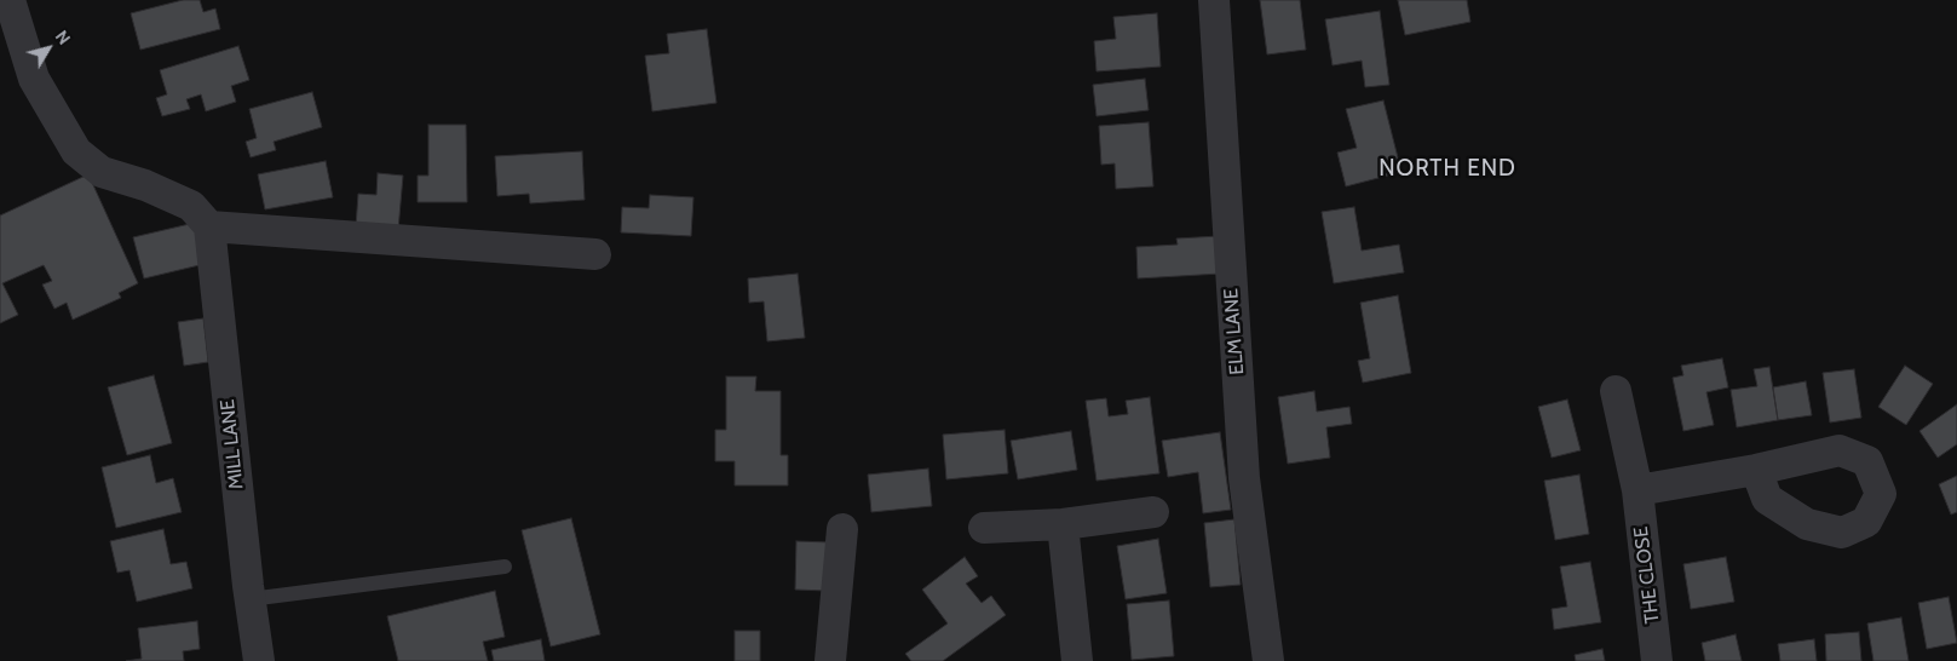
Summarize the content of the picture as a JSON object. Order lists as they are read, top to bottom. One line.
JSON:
{"streets":{"street":["ELM LANE","MILL LANE","THE CLOSE"]},"districts":["NORTH END"],"north":"top right"}
